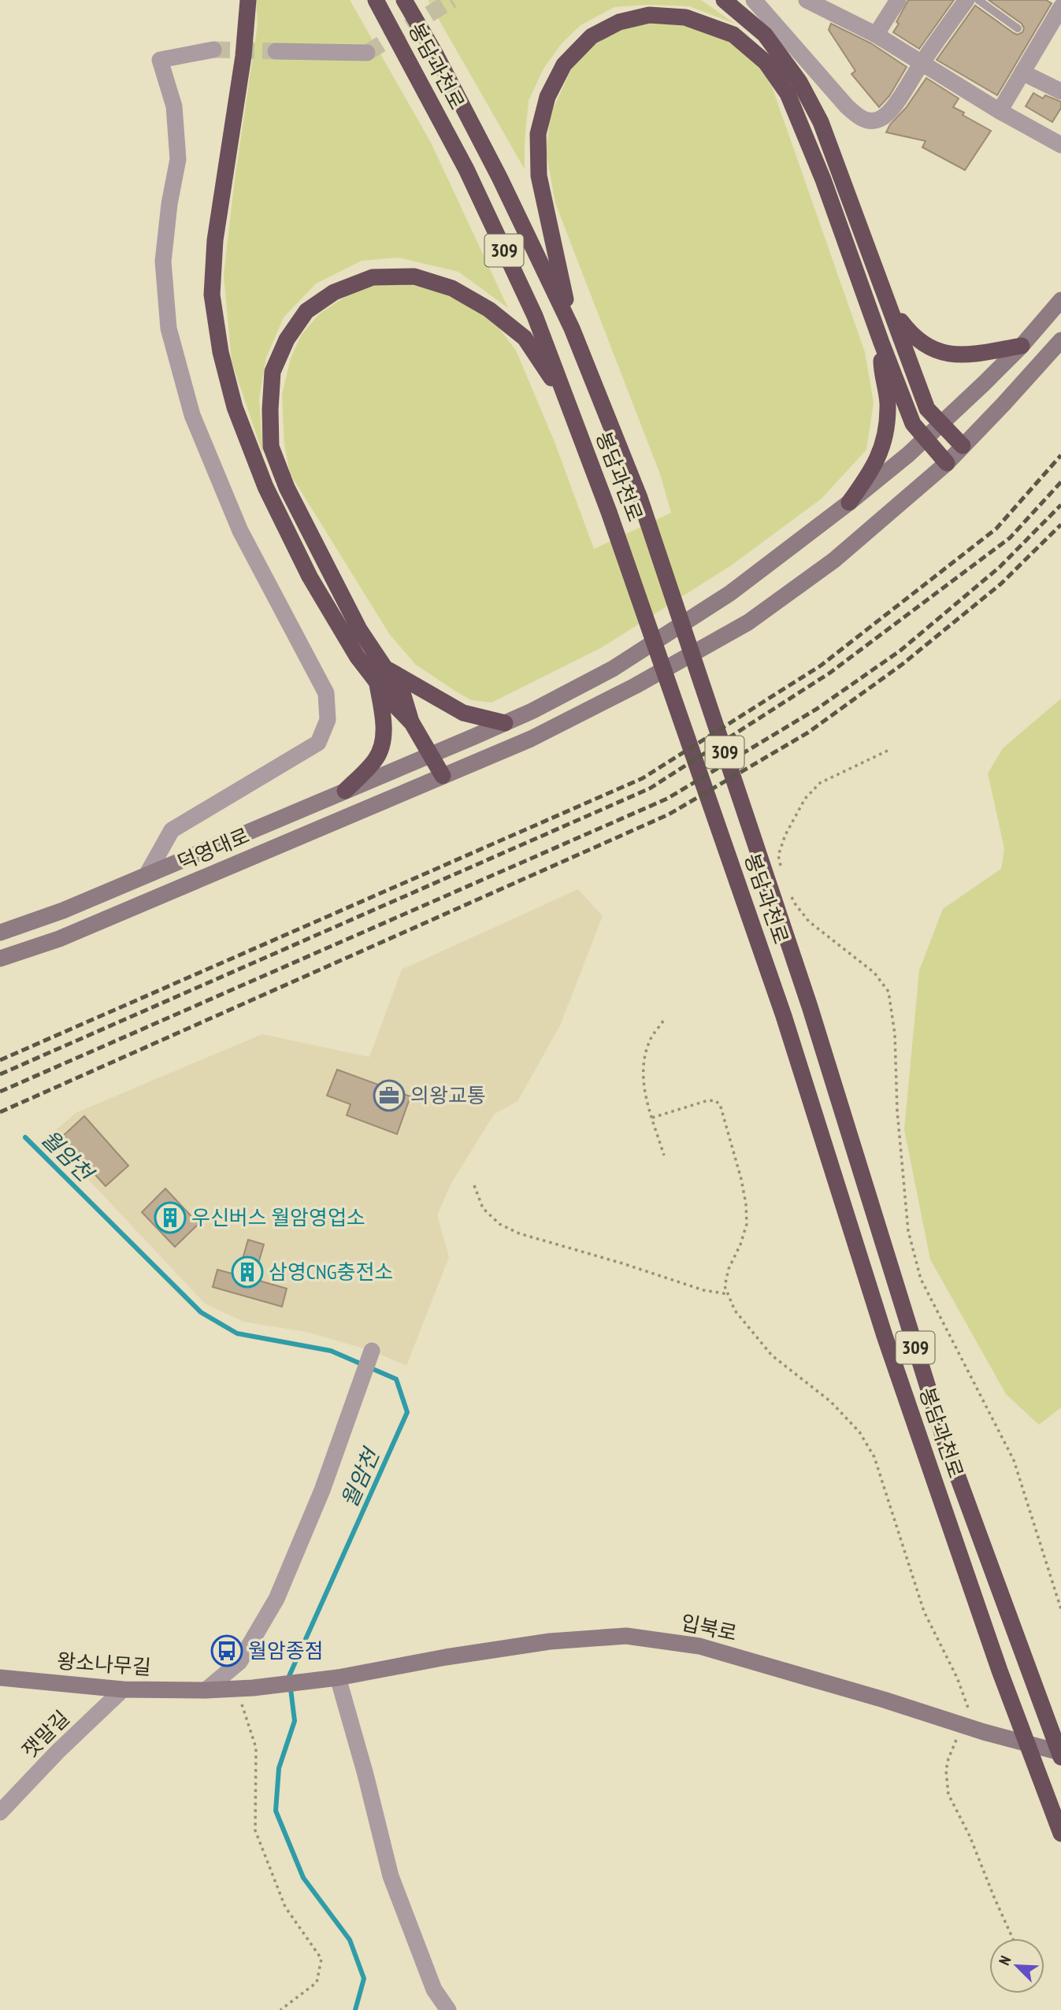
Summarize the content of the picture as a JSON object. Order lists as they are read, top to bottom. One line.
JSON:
{"streets":{"highway":["봉담과천로","309"],"street":["덕영대로","입북로","왕소나무길","잿말길"]},"crossings":[["봉담과천로","입북로"],["입북로","왕소나무길"],["왕소나무길","잿말길"]],"water":["월암천"],"places":{"office":["의왕교통"],"building":["우신버스 월암영업소","삼영CNG충전소"],"bus stop":["월암종점"]},"north":"top left"}
